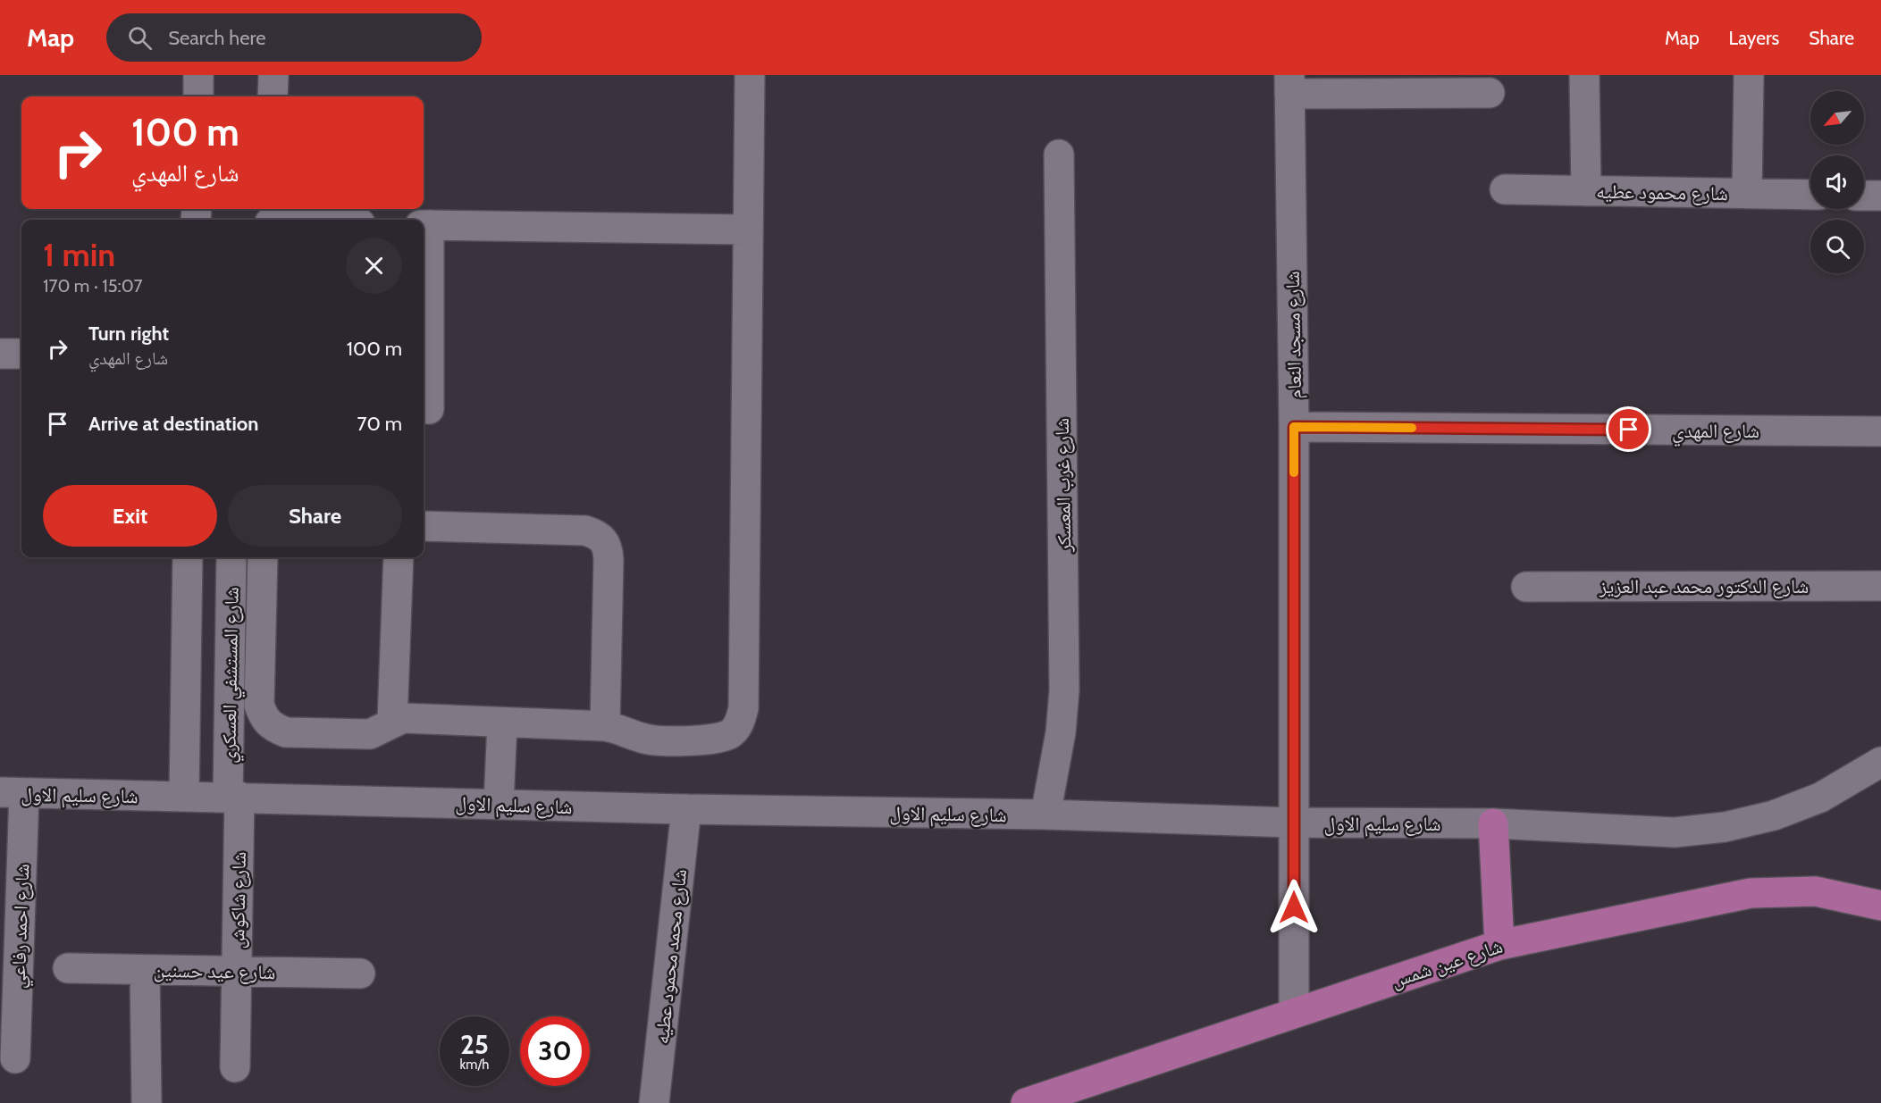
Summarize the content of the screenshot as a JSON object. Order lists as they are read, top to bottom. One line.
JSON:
{"streets":{"main road":["شارع عين شمس"],"street":["شارع محمود عطيه","شارع مسجد النعام","شارع المهدي","شارع غرب المعسكر","شارع الدكتور محمد عبد العزيز","شارع المستشفي العسكري","شارع سليم الاول","شارع شاكوش","شارع احمد رفاعي","شارع محمد محمود عطيه","شارع عيد حسنين"]},"crossings":[["شارع مسجد النعام","شارع المهدي"],["شارع مسجد النعام","شارع سليم الاول"],["شارع مسجد النعام","شارع عين شمس"],["شارع غرب المعسكر","شارع سليم الاول"],["شارع المستشفي العسكري","شارع سليم الاول"],["شارع المستشفي العسكري","شارع شاكوش"],["شارع سليم الاول","شارع شاكوش"],["شارع سليم الاول","شارع احمد رفاعي"],["شارع سليم الاول","شارع محمد محمود عطيه"],["شارع شاكوش","شارع عيد حسنين"]],"north":"bottom left","page":{"header":"Map","search":"Search here","nav":["Map","Layers","Share"],"turn":["100 m","شارع المهدي"],"heading":["1 min","170 m · 15:07"],"list":[{"name":"Turn right","note":"شارع المهدي","value":"100 m"},{"name":"Arrive at destination","value":"70 m"}],"buttons":["Exit","Share"],"speed":"25 km/h","limit":"30"}}
